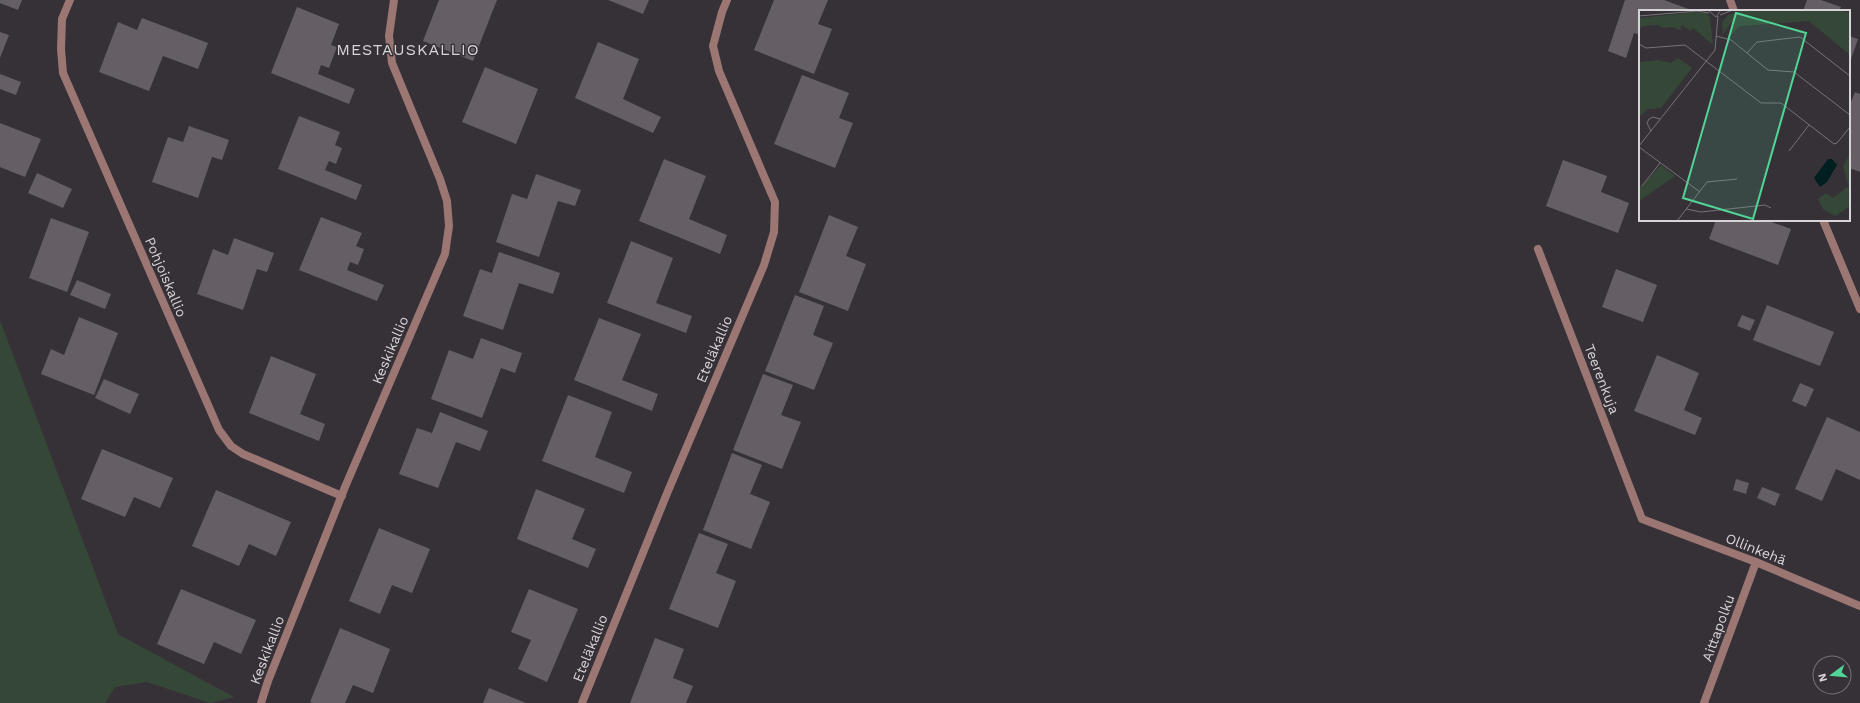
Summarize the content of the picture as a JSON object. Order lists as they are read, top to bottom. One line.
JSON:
{"streets":{"street":["Pohjoiskallio","Eteläkallio","Keskikallio","Teerenkuja","Ollinkehä","Aittapolku"]},"crossings":[["Pohjoiskallio","Keskikallio"],["Teerenkuja","Ollinkehä"],["Ollinkehä","Aittapolku"]],"districts":["MESTAUSKALLIO"],"north":"left"}
